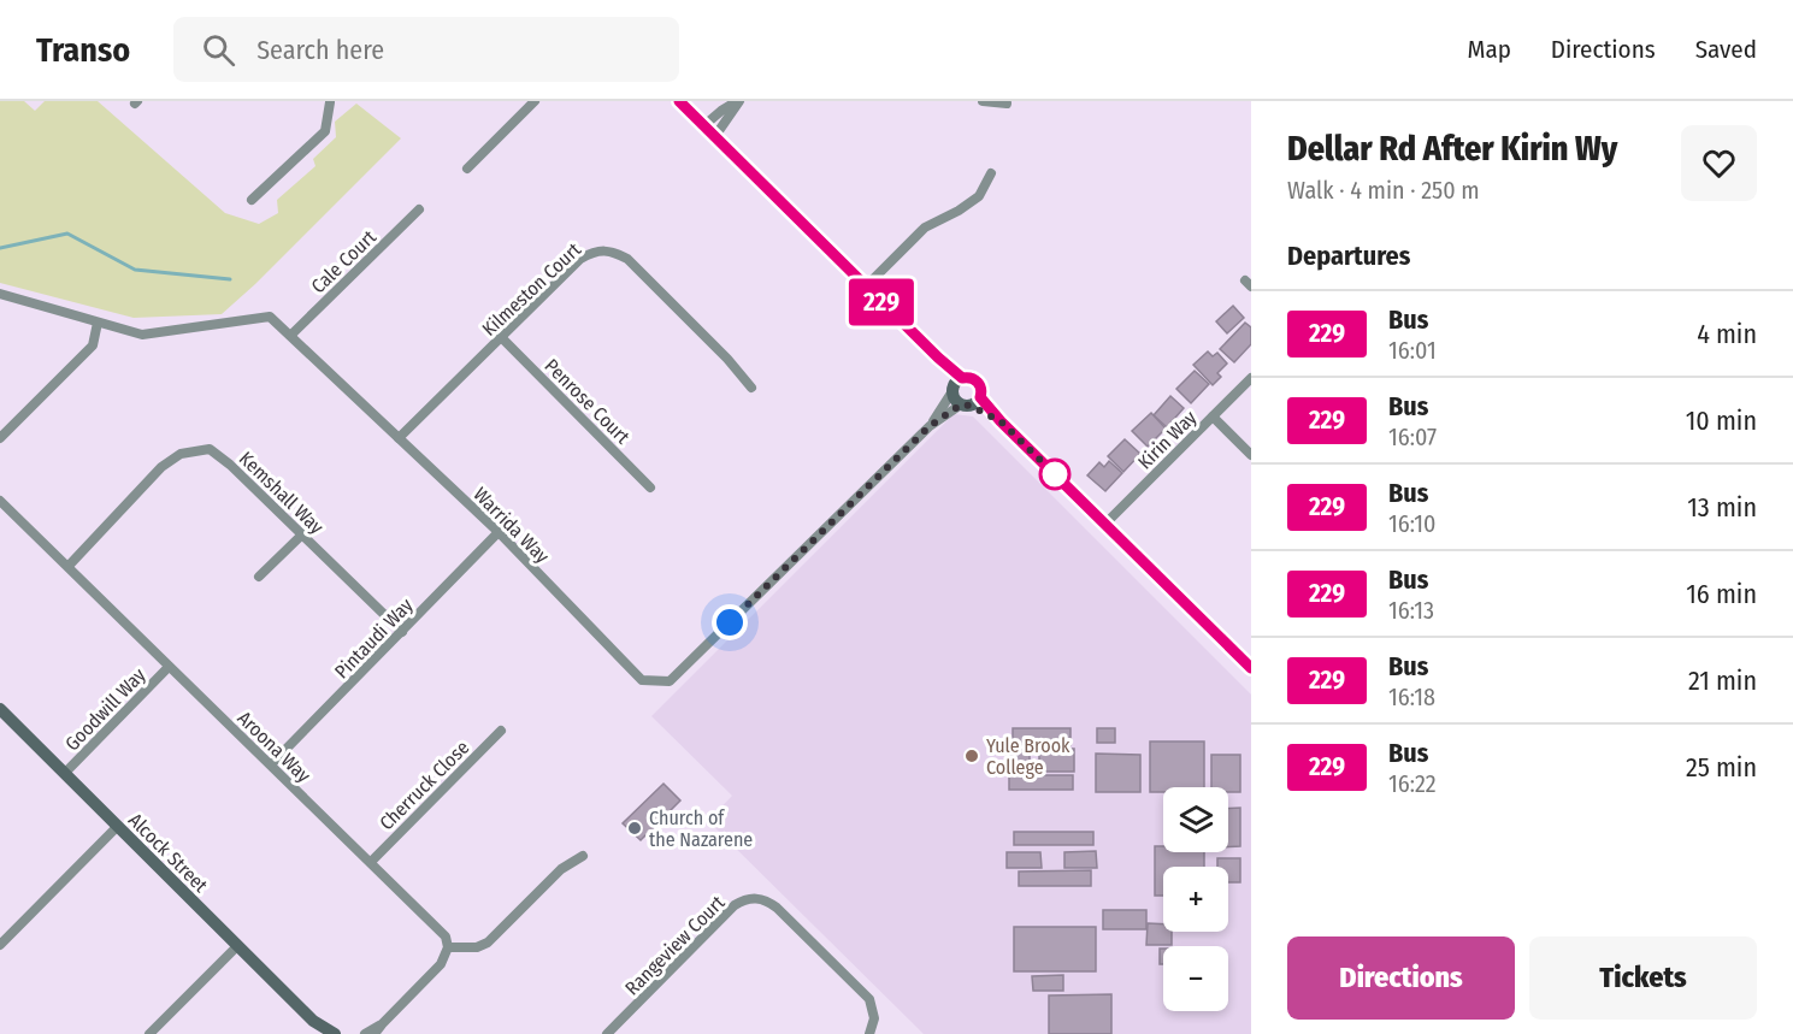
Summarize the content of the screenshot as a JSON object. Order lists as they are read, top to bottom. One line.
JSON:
{"streets":{"main road":["Alcock Street"],"street":["Cale Court","Kilmeston Court","Penrose Court","Kirin Way","Kemshall Way","Warrida Way","Pintaudi Way","Goodwill Way","Aroona Way","Cherruck Close","Rangeview Court"]},"crossings":[["Cale Court","Warrida Way"],["Kilmeston Court","Penrose Court"],["Kilmeston Court","Warrida Way"],["Kemshall Way","Pintaudi Way"],["Kemshall Way","Aroona Way"],["Warrida Way","Pintaudi Way"],["Pintaudi Way","Aroona Way"],["Goodwill Way","Aroona Way"],["Goodwill Way","Alcock Street"],["Aroona Way","Cherruck Close"]],"places":["Yule Brook College","Church of the Nazarene"],"lines":["bus line 229"],"page":{"header":"Transo","search":"Search here","nav":["Map","Directions","Saved"],"on_map":"229","heading":[["Dellar Rd After Kirin Wy","Walk · 4 min · 250 m"],"Departures"],"list":[{"mark":"229","name":"Bus","note":"16:01","value":"4 min"},{"mark":"229","name":"Bus","note":"16:07","value":"10 min"},{"mark":"229","name":"Bus","note":"16:10","value":"13 min"},{"mark":"229","name":"Bus","note":"16:13","value":"16 min"},{"mark":"229","name":"Bus","note":"16:18","value":"21 min"},{"mark":"229","name":"Bus","note":"16:22","value":"25 min"}],"map_buttons":["+","−"],"buttons":["Directions","Tickets"]}}
